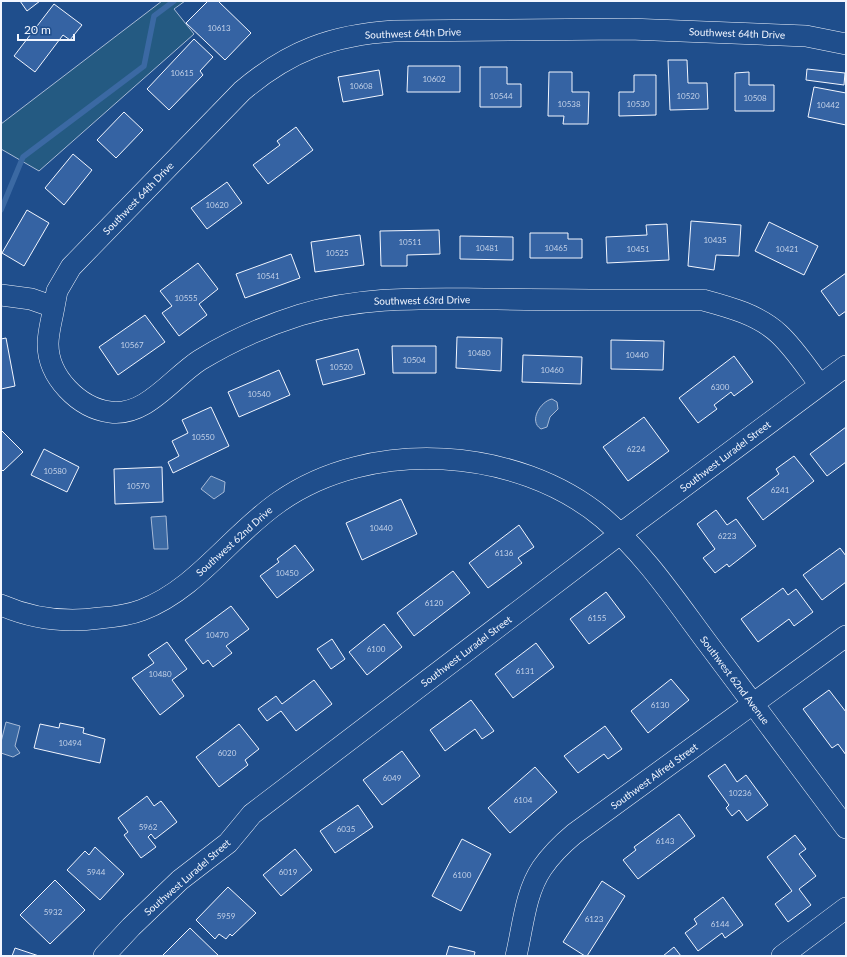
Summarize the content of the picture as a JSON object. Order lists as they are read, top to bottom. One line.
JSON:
{"streets":{"street":["Southwest 64th Drive","Southwest 63rd Drive","Southwest Luradel Street","Southwest 62nd Drive","Southwest 62nd Avenue","Southwest Alfred Street"]},"crossings":[["Southwest 64th Drive","Southwest 63rd Drive"],["Southwest 63rd Drive","Southwest Luradel Street"],["Southwest Luradel Street","Southwest 62nd Drive"],["Southwest Luradel Street","Southwest 62nd Avenue"],["Southwest 62nd Drive","Southwest 62nd Avenue"],["Southwest 62nd Avenue","Southwest Alfred Street"]],"house_numbers":["10613","10615","10602","10608","10544","10520","10508","10538","10530","10442","10620","10435","10511","10481","10465","10451","10421","10525","10541","10555","10567","10480","10440","10504","10520","10460","6300","10540","10550","6224","10580","10570","6241","10440","6223","6136","10450","6120","6155","10470","6100","6131","10480","6130","10494","6020","6049","10236","6104","5962","6035","6143","5944","6019","6100","5932","5959","6123","6144"],"scale_bar":"20 m"}
